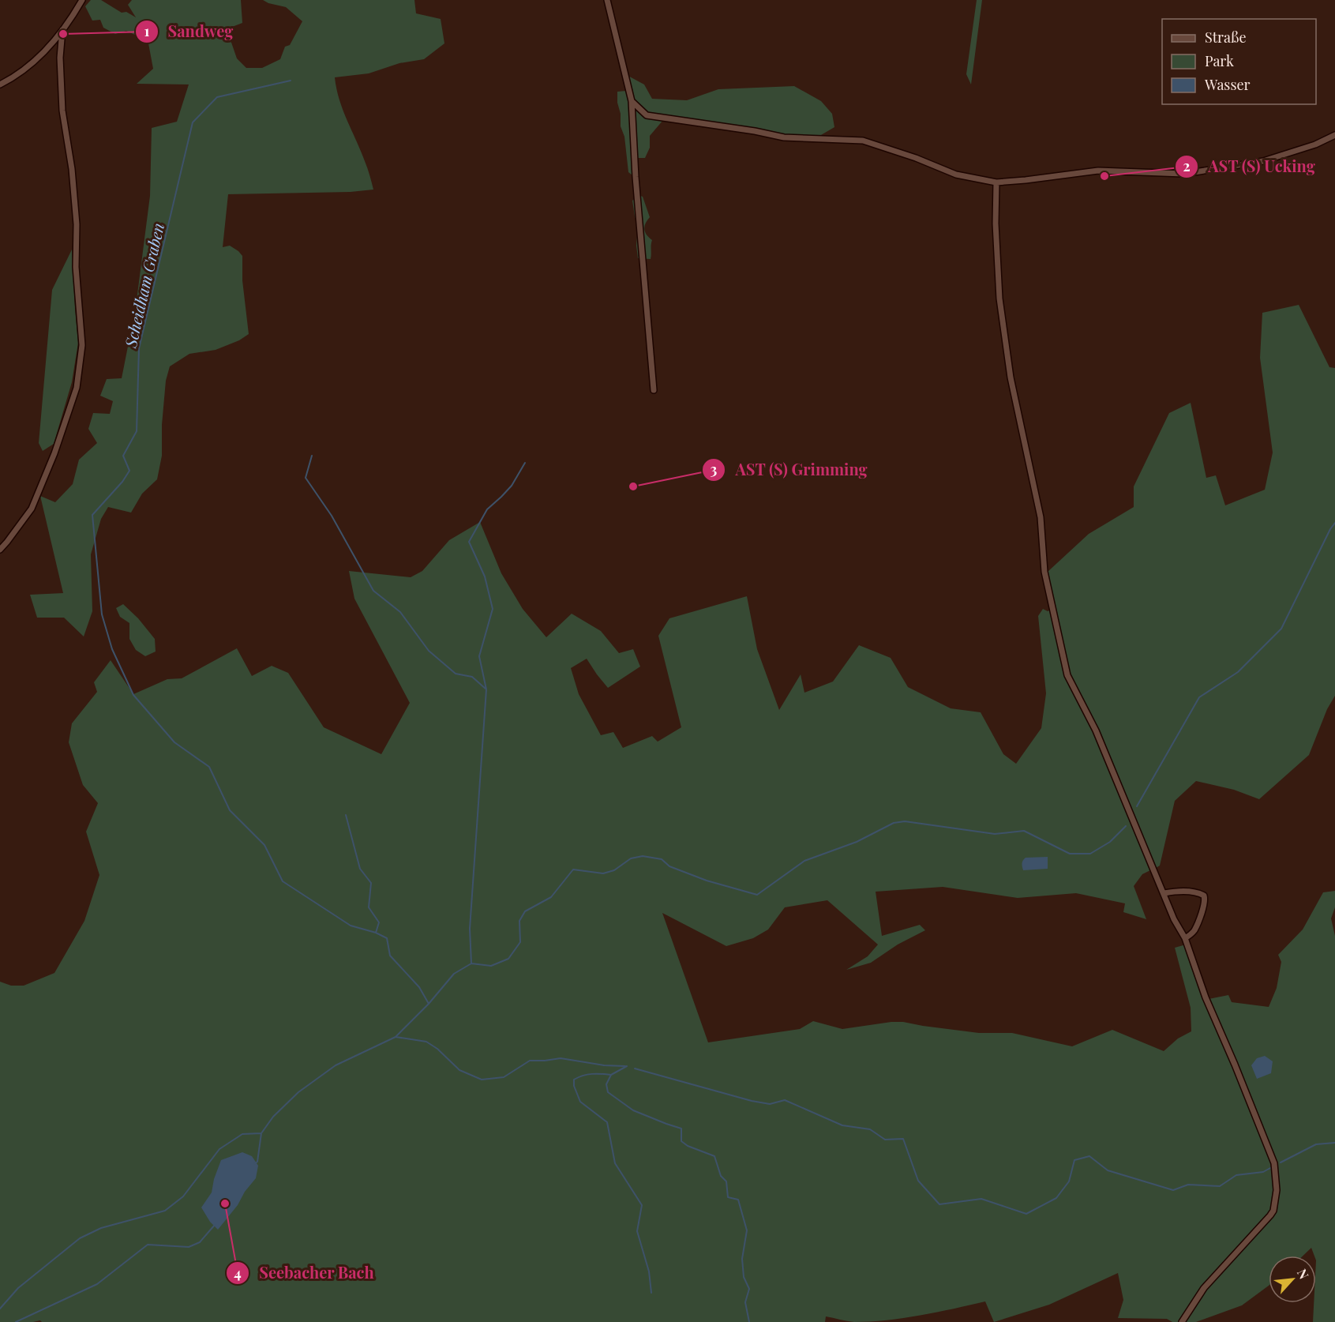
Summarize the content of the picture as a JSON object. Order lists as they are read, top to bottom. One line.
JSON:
{"water":["Scheidham Graben"],"places":["Sandweg","AST (S) Ucking","AST (S) Grimming","Seebacher Bach"],"legend":["Straße","Park","Wasser"],"north":"top right"}
